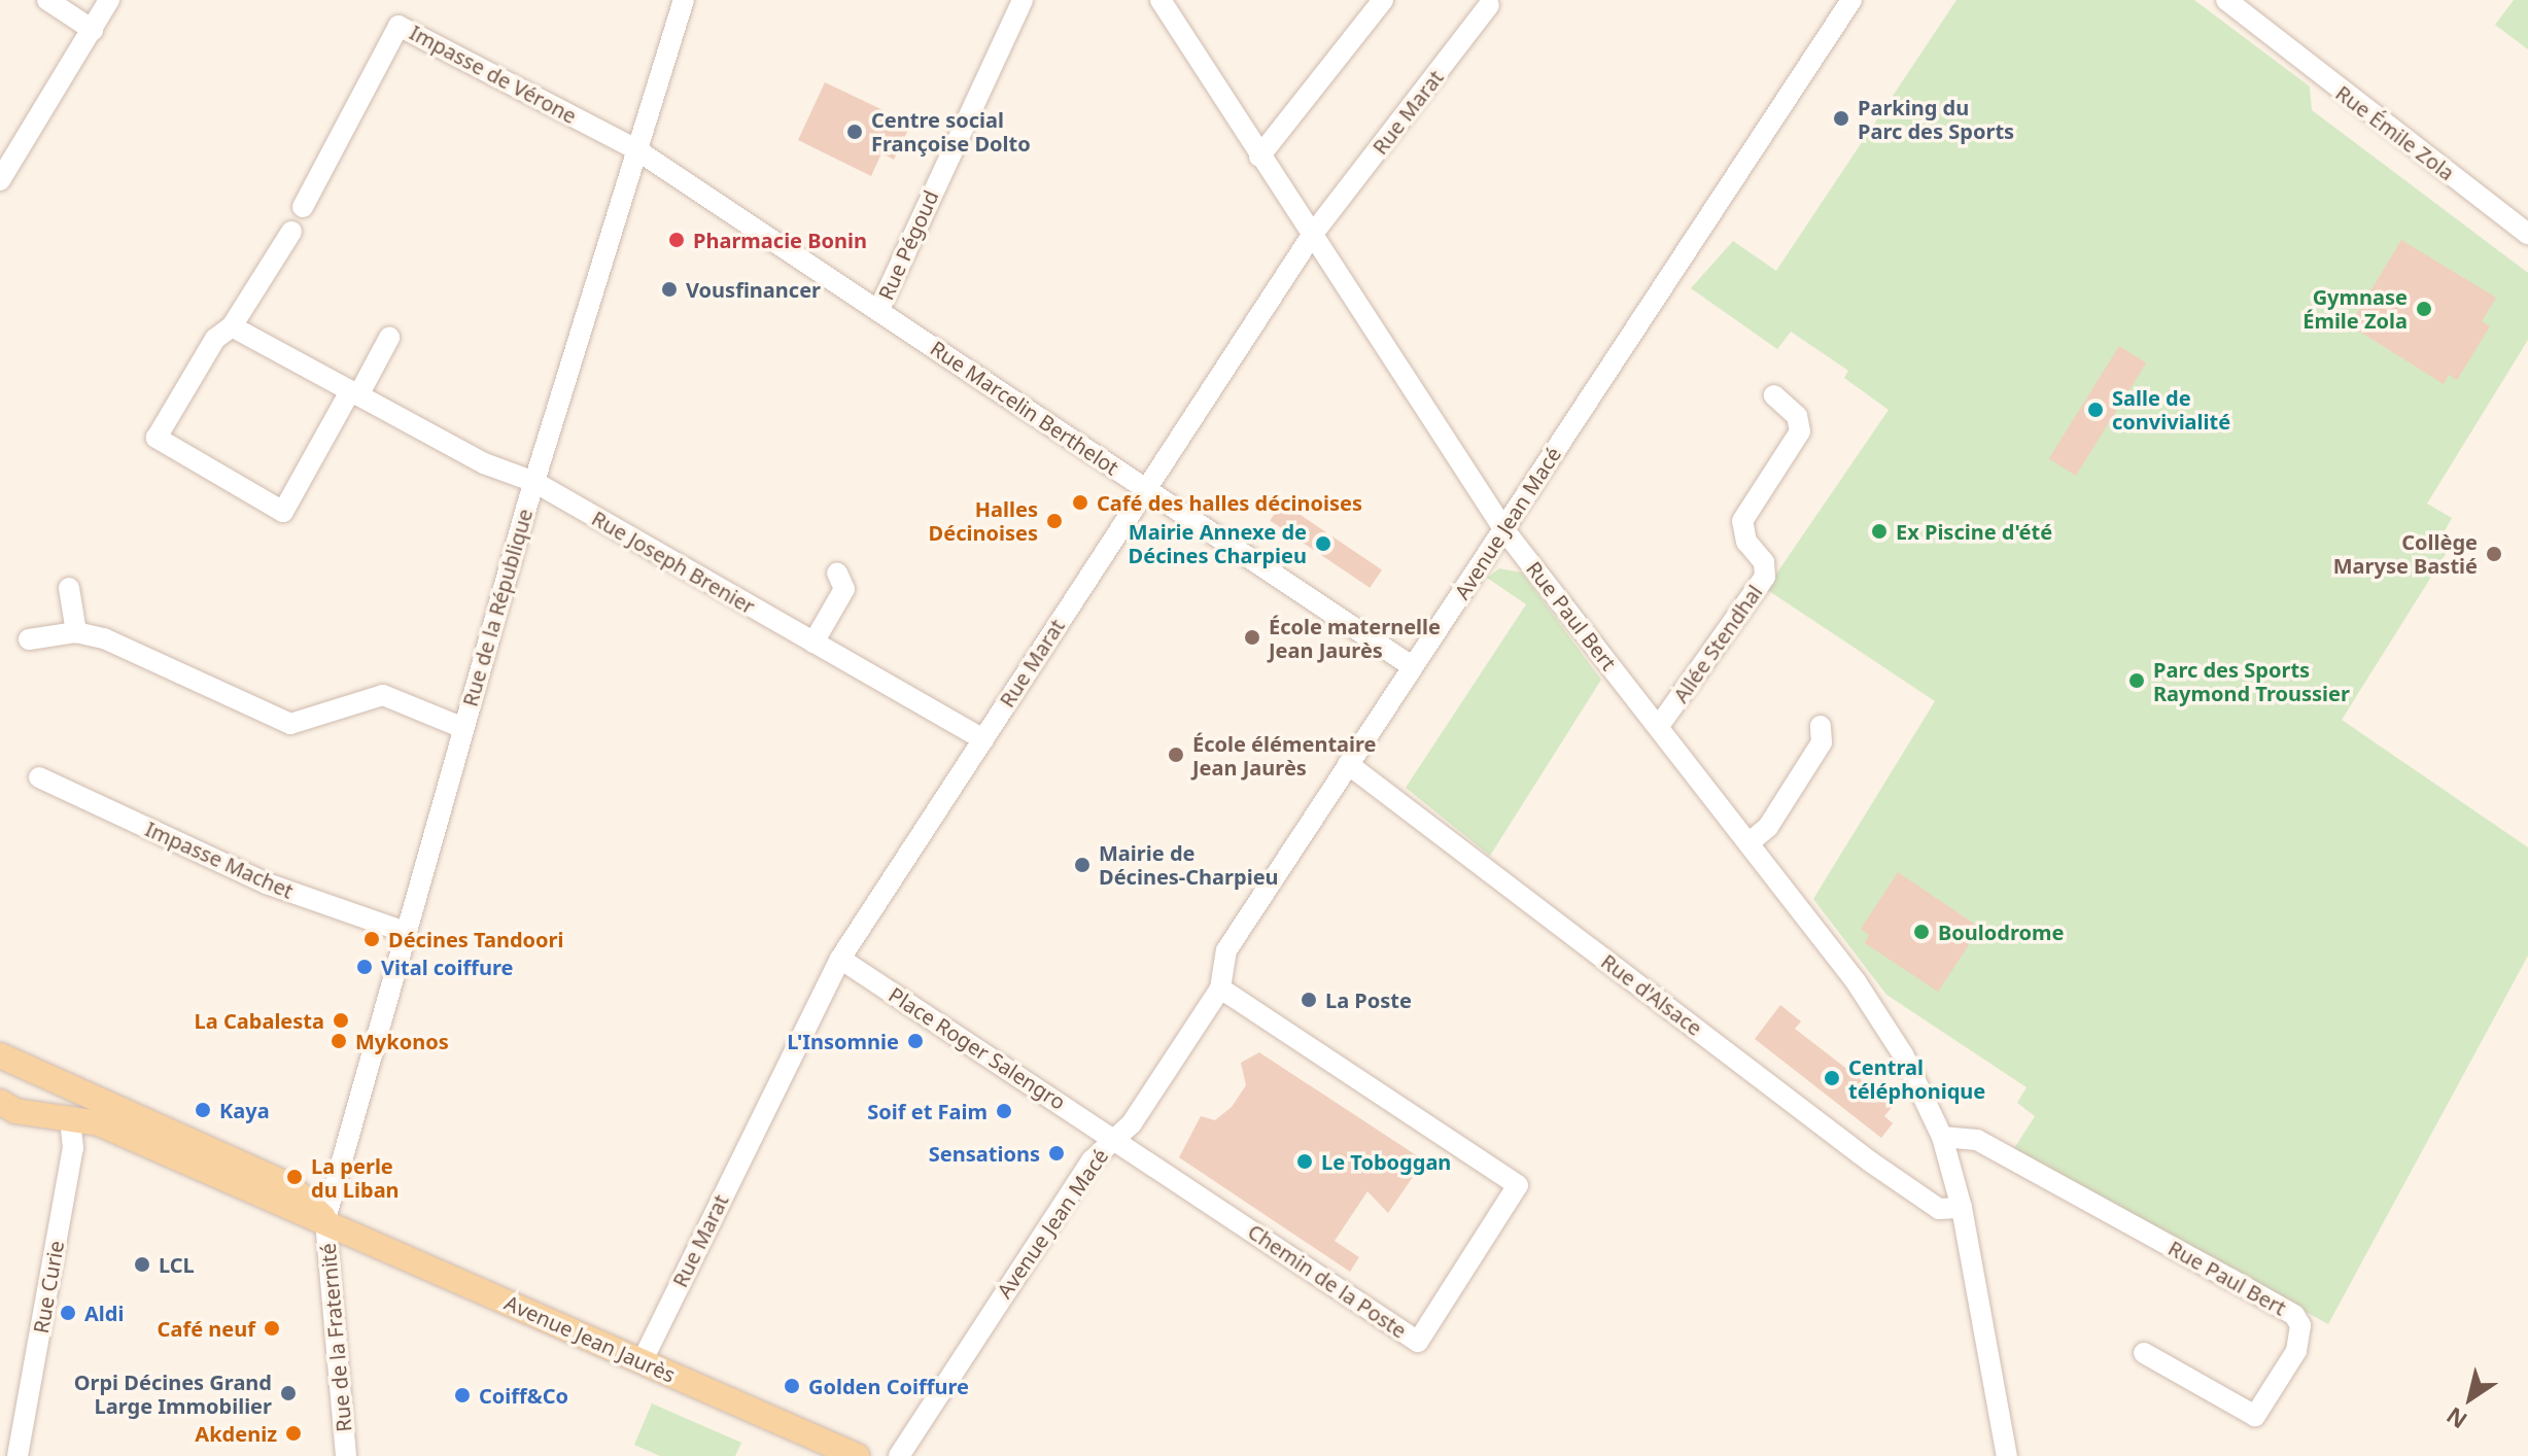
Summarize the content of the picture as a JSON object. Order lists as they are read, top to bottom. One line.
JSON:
{"streets":{"main road":["Avenue Jean Jaurès"],"street":["Impasse de Vérone","Rue Marat","Rue Émile Zola","Rue Pégoud","Rue Marcelin Berthelot","Avenue Jean Macé","Rue Joseph Brenier","Rue de la République","Rue Paul Bert","Allée Stendhal","Impasse Machet","Rue d'Alsace","Place Roger Salengro","Chemin de la Poste","Rue Curie","Rue de la Fraternité"]},"crossings":[["Impasse de Vérone","Rue Marcelin Berthelot"],["Impasse de Vérone","Rue de la République"],["Rue Marat","Rue Marcelin Berthelot"],["Rue Marat","Rue Joseph Brenier"],["Rue Marat","Rue Paul Bert"],["Rue Marat","Place Roger Salengro"],["Rue Marat","Avenue Jean Jaurès"],["Rue Pégoud","Rue Marcelin Berthelot"],["Rue Marcelin Berthelot","Avenue Jean Macé"],["Rue Marcelin Berthelot","Rue de la République"],["Avenue Jean Macé","Rue Paul Bert"],["Avenue Jean Macé","Rue d'Alsace"],["Avenue Jean Macé","Place Roger Salengro"],["Avenue Jean Macé","Chemin de la Poste"],["Rue Joseph Brenier","Rue de la République"],["Rue de la République","Impasse Machet"],["Rue de la République","Rue de la Fraternité"],["Rue de la République","Avenue Jean Jaurès"],["Rue Paul Bert","Allée Stendhal"],["Rue Paul Bert","Rue d'Alsace"],["Place Roger Salengro","Chemin de la Poste"],["Rue Curie","Avenue Jean Jaurès"],["Rue de la Fraternité","Avenue Jean Jaurès"]],"places":["Parking du Parc des Sports","Centre social Françoise Dolto","Pharmacie Bonin","Vousfinancer","Gymnase Émile Zola","Salle de convivialité","Café des halles décinoises","Halles Décinoises","Ex Piscine d'été","Mairie Annexe de Décines Charpieu","Collège Maryse Bastié","École maternelle Jean Jaurès","Parc des Sports Raymond Troussier","École élémentaire Jean Jaurès","Mairie de Décines-Charpieu","Boulodrome","Décines Tandoori","Vital coiffure","La Poste","La Cabalesta","Mykonos","L'Insomnie","Central téléphonique","Kaya","Soif et Faim","Sensations","Le Toboggan","La perle du Liban","LCL","Aldi","Café neuf","Golden Coiffure","Orpi Décines Grand Large Immobilier","Coiff&Co","Akdeniz"],"north":"bottom left"}
